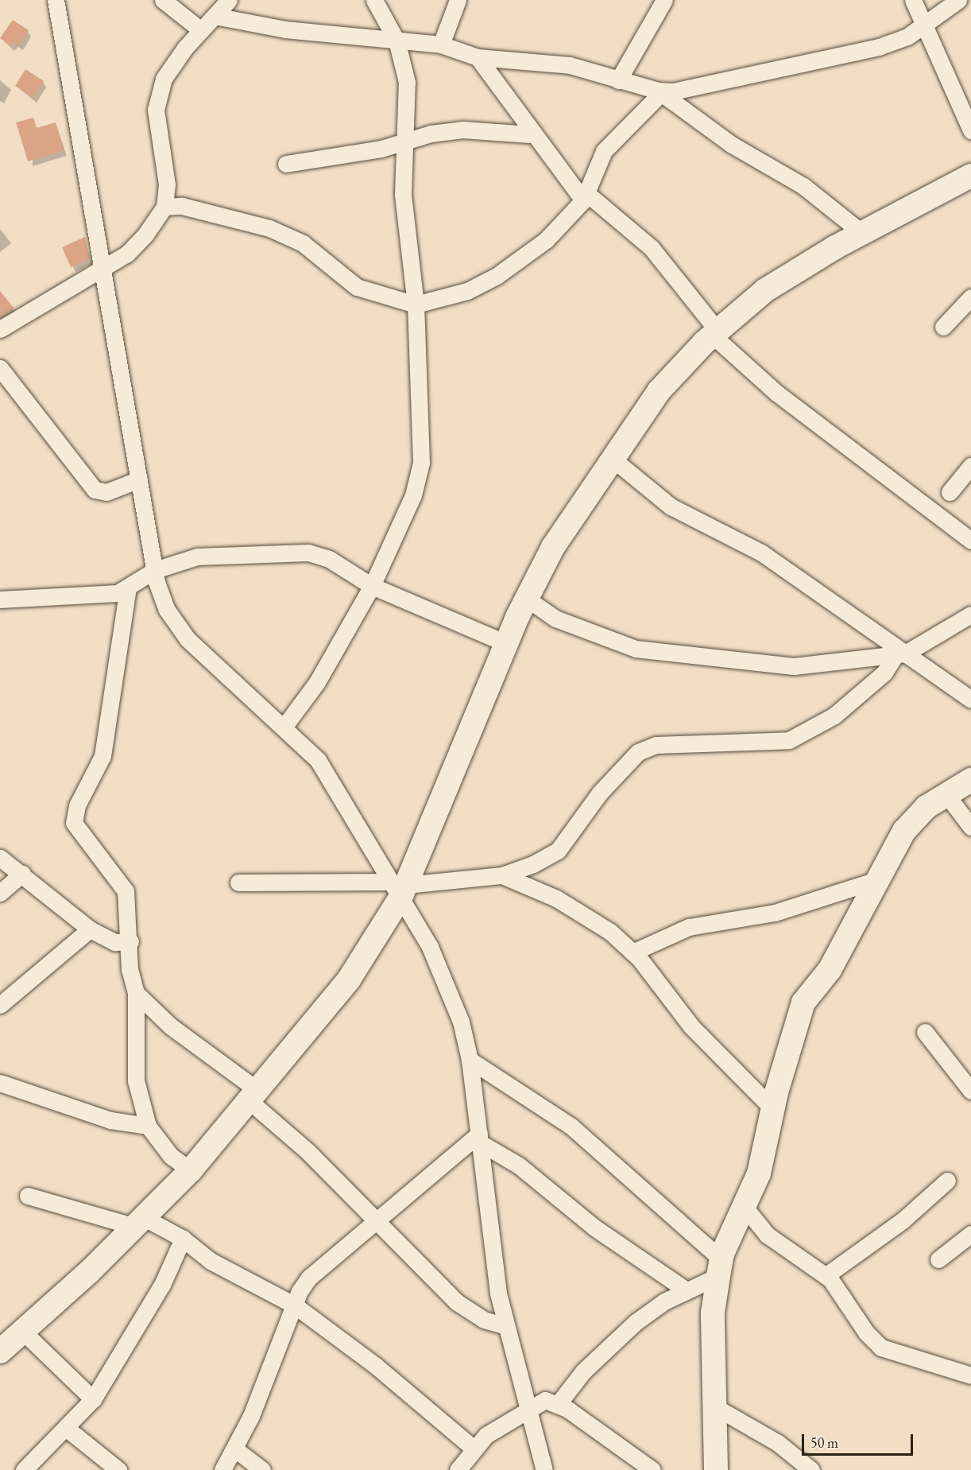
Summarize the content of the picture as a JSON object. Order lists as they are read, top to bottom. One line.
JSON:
{"scale_bar":"50 m"}
